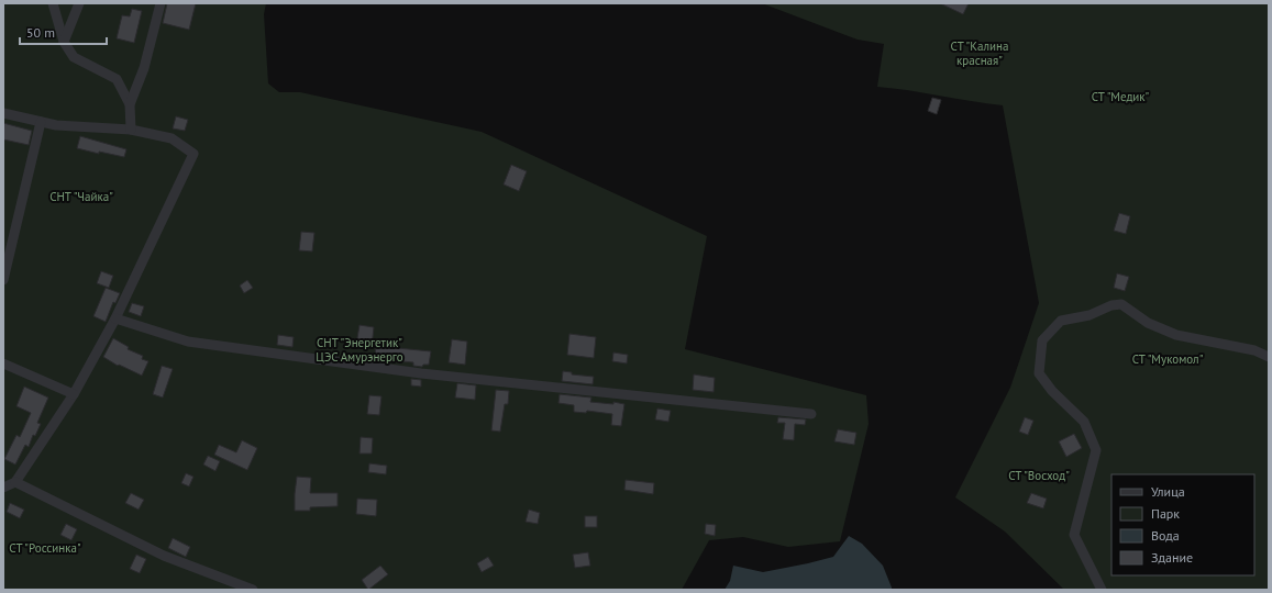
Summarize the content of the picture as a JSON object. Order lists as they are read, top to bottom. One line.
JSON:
{"parks":["СТ \"Калина красная\"","СТ \"Медик\"","СНТ \"Чайка\"","СНТ \"Энергетик\" ЦЭС Амурэнерго","СТ \"Мукомол\"","СТ \"Восход\"","СТ \"Россинка\""],"legend":["Улица","Парк","Вода","Здание"],"scale_bar":"50 m"}
